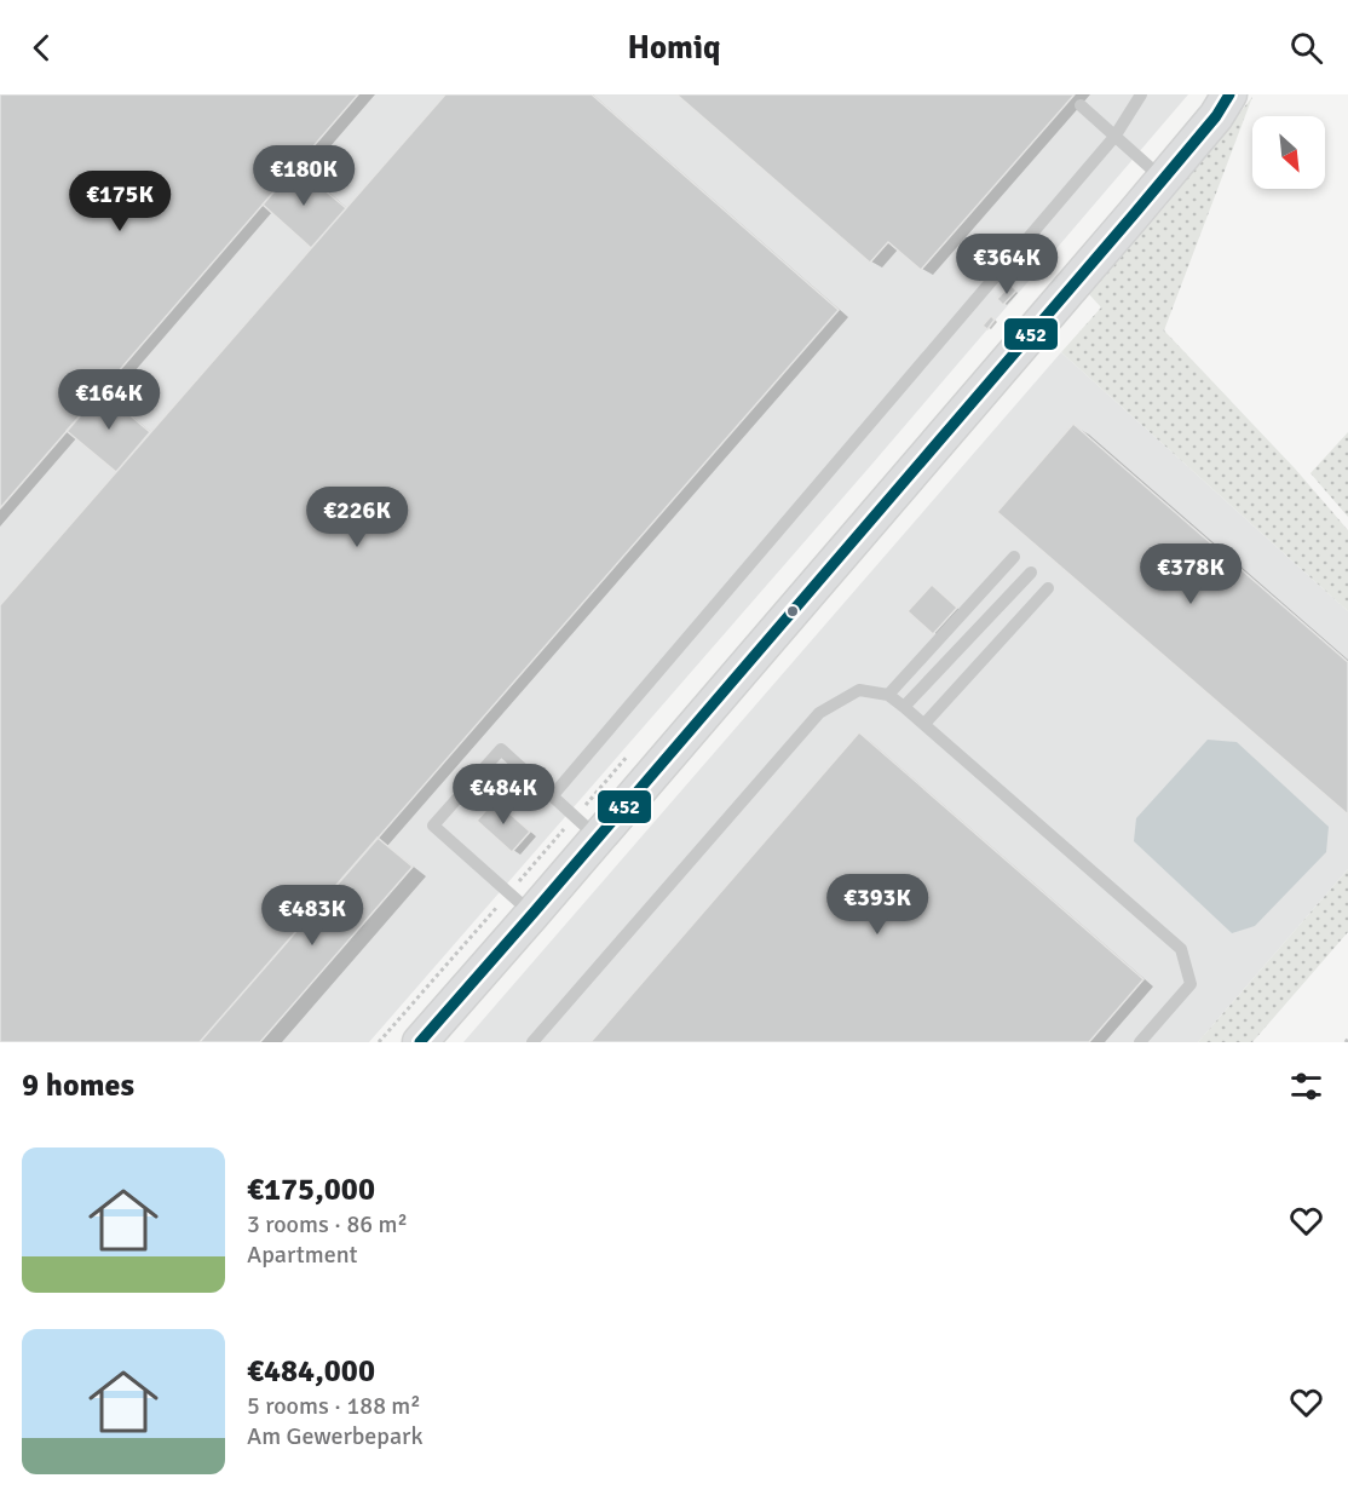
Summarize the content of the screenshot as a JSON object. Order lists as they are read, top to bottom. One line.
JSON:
{"lines":["transit line 452"],"north":"bottom right","page":{"header":"Homiq","price":["€180K","€175K","€364K","€164K","€226K","€378K","€484K","€393K","€483K"],"heading":"9 homes","list":[{"name":"€175,000","note":"3 rooms · 86 m² · Apartment"},{"name":"€484,000","note":"5 rooms · 188 m² · Am Gewerbepark"}]}}
